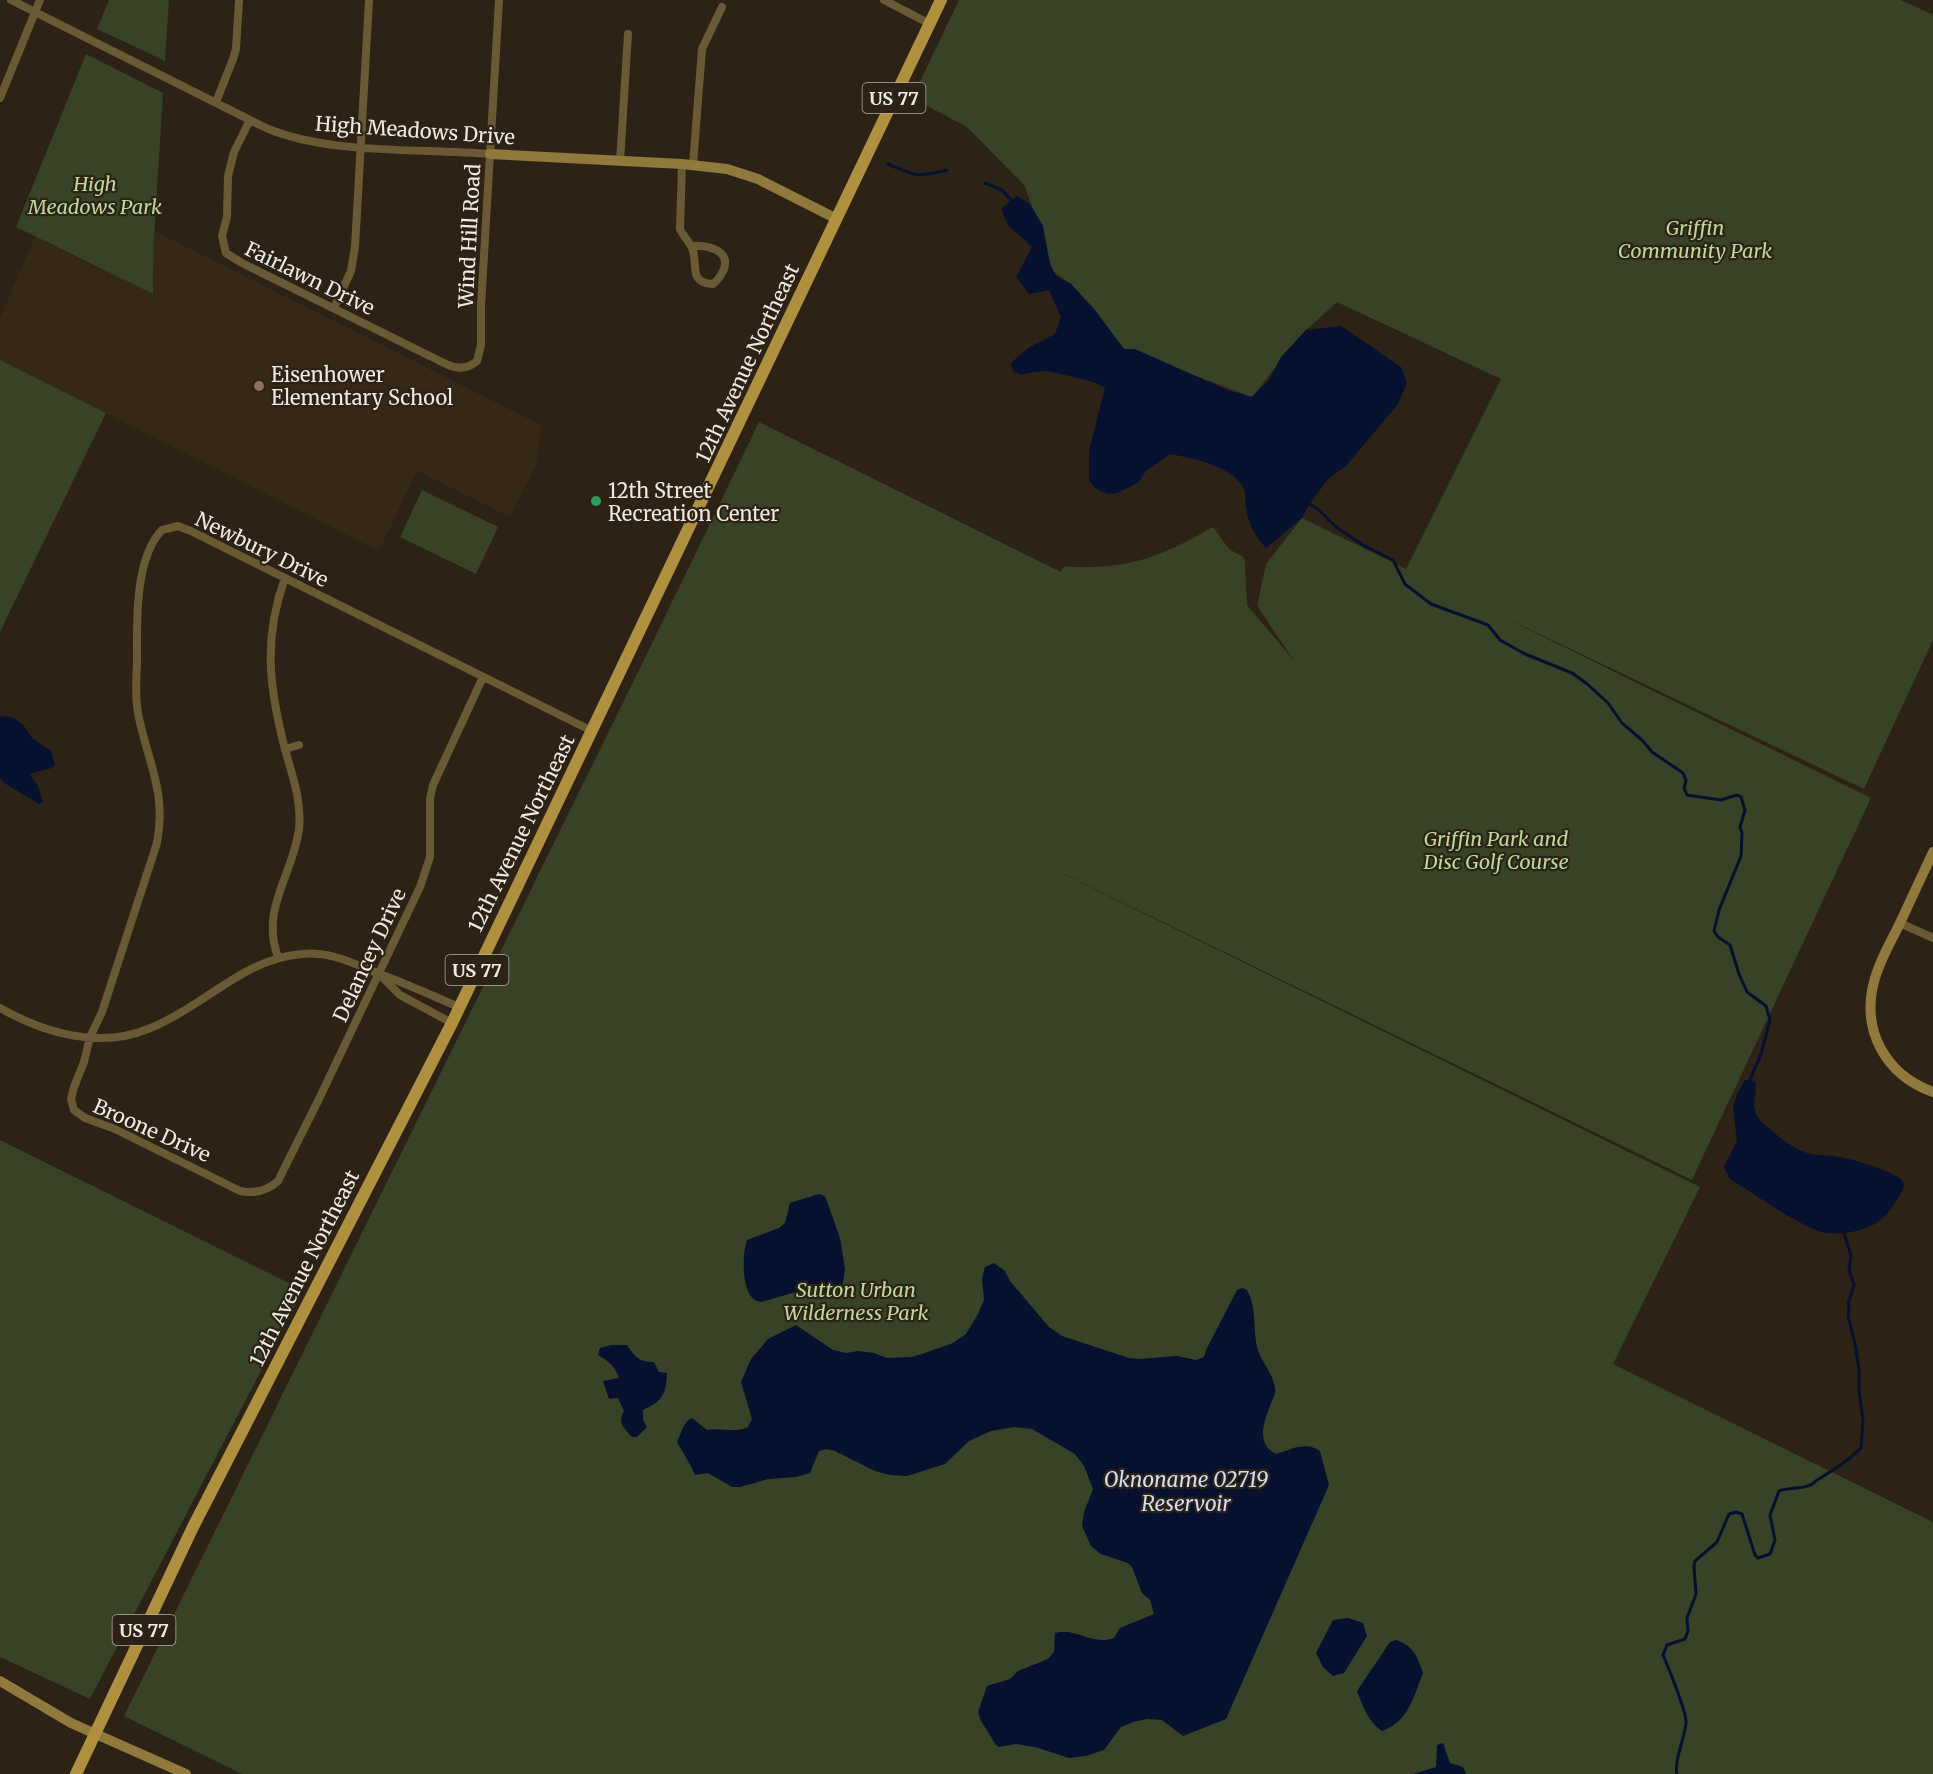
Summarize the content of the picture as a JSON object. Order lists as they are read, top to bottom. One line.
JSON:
{"streets":{"main road":["US 77","12th Avenue Northeast"],"street":["High Meadows Drive","Wind Hill Road","Fairlawn Drive","Newbury Drive","Delancey Drive","Broone Drive"]},"crossings":[["High Meadows Drive","Wind Hill Road"],["High Meadows Drive","Fairlawn Drive"],["High Meadows Drive","12th Avenue Northeast"],["Wind Hill Road","Fairlawn Drive"],["12th Avenue Northeast","Newbury Drive"],["Newbury Drive","Delancey Drive"],["Newbury Drive","Broone Drive"],["Delancey Drive","Broone Drive"]],"water":["Oknoname 02719 Reservoir"],"parks":["High Meadows Park","Griffin Community Park","Griffin Park and Disc Golf Course","Sutton Urban Wilderness Park"],"places":["Eisenhower Elementary School","12th Street Recreation Center"]}
